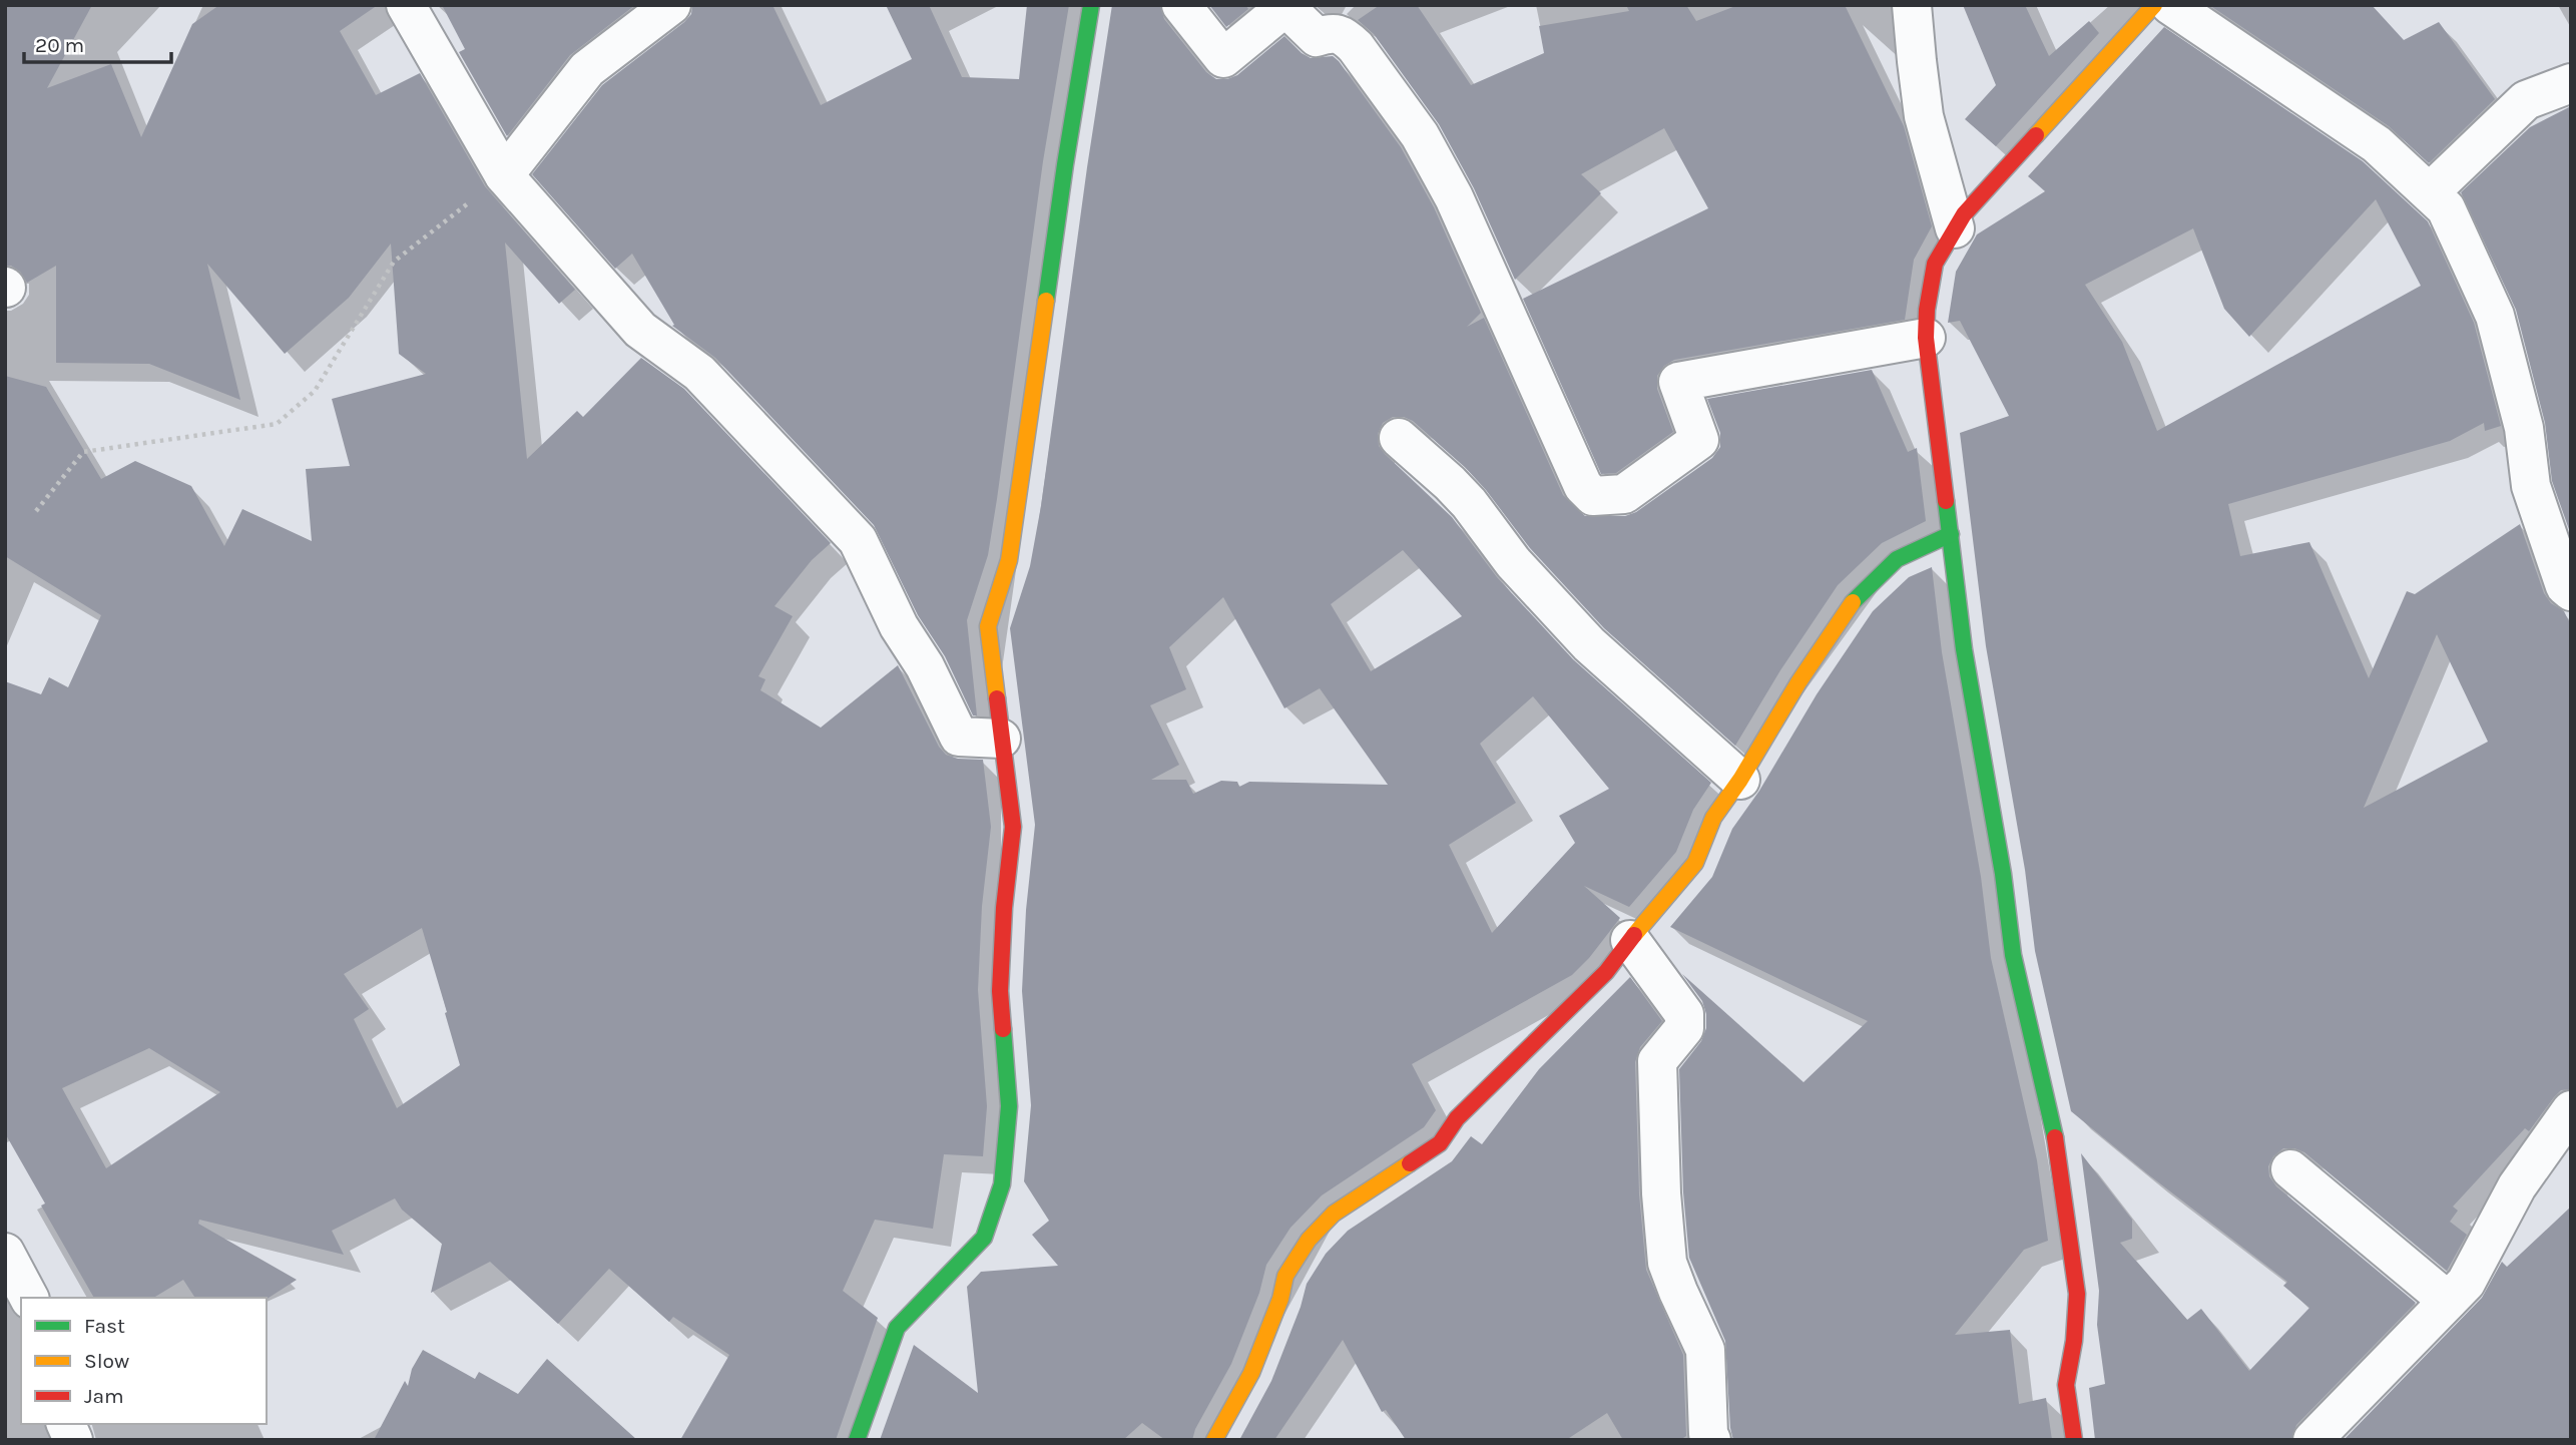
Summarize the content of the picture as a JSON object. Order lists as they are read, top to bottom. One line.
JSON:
{"legend":["Fast","Slow","Jam"],"scale_bar":"20 m"}
